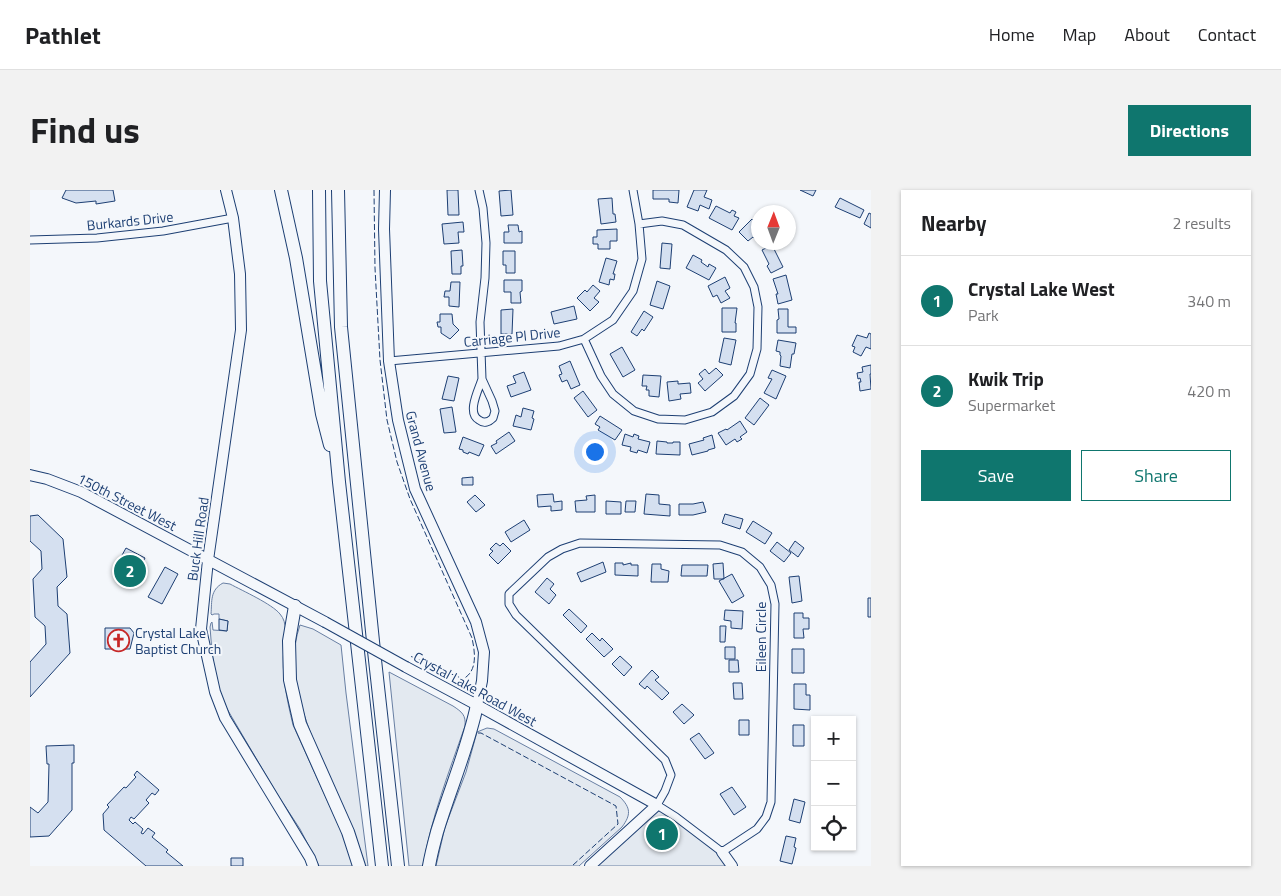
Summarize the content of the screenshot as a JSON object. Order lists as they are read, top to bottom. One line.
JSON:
{"streets":{"street":["Burkards Drive","Carriage Pl Drive","Grand Avenue","150th Street West","Buck Hill Road","Eileen Circle","Crystal Lake Road West"]},"crossings":[["Burkards Drive","Buck Hill Road"],["Carriage Pl Drive","Grand Avenue"],["Grand Avenue","Crystal Lake Road West"],["150th Street West","Buck Hill Road"],["150th Street West","Crystal Lake Road West"],["Buck Hill Road","Crystal Lake Road West"],["Eileen Circle","Crystal Lake Road West"]],"places":{"church":["Crystal Lake Baptist Church"]},"north":"top","page":{"header":"Pathlet","nav":["Home","Map","About","Contact"],"title":"Find us","buttons":["Directions",["Save","Share"]],"heading":["Nearby","2 results"],"list":[{"mark":"1","name":"Crystal Lake West","note":"Park","value":"340 m"},{"mark":"2","name":"Kwik Trip","note":"Supermarket","value":"420 m"}],"pins":["2","1"],"map_buttons":["+","−"]}}
